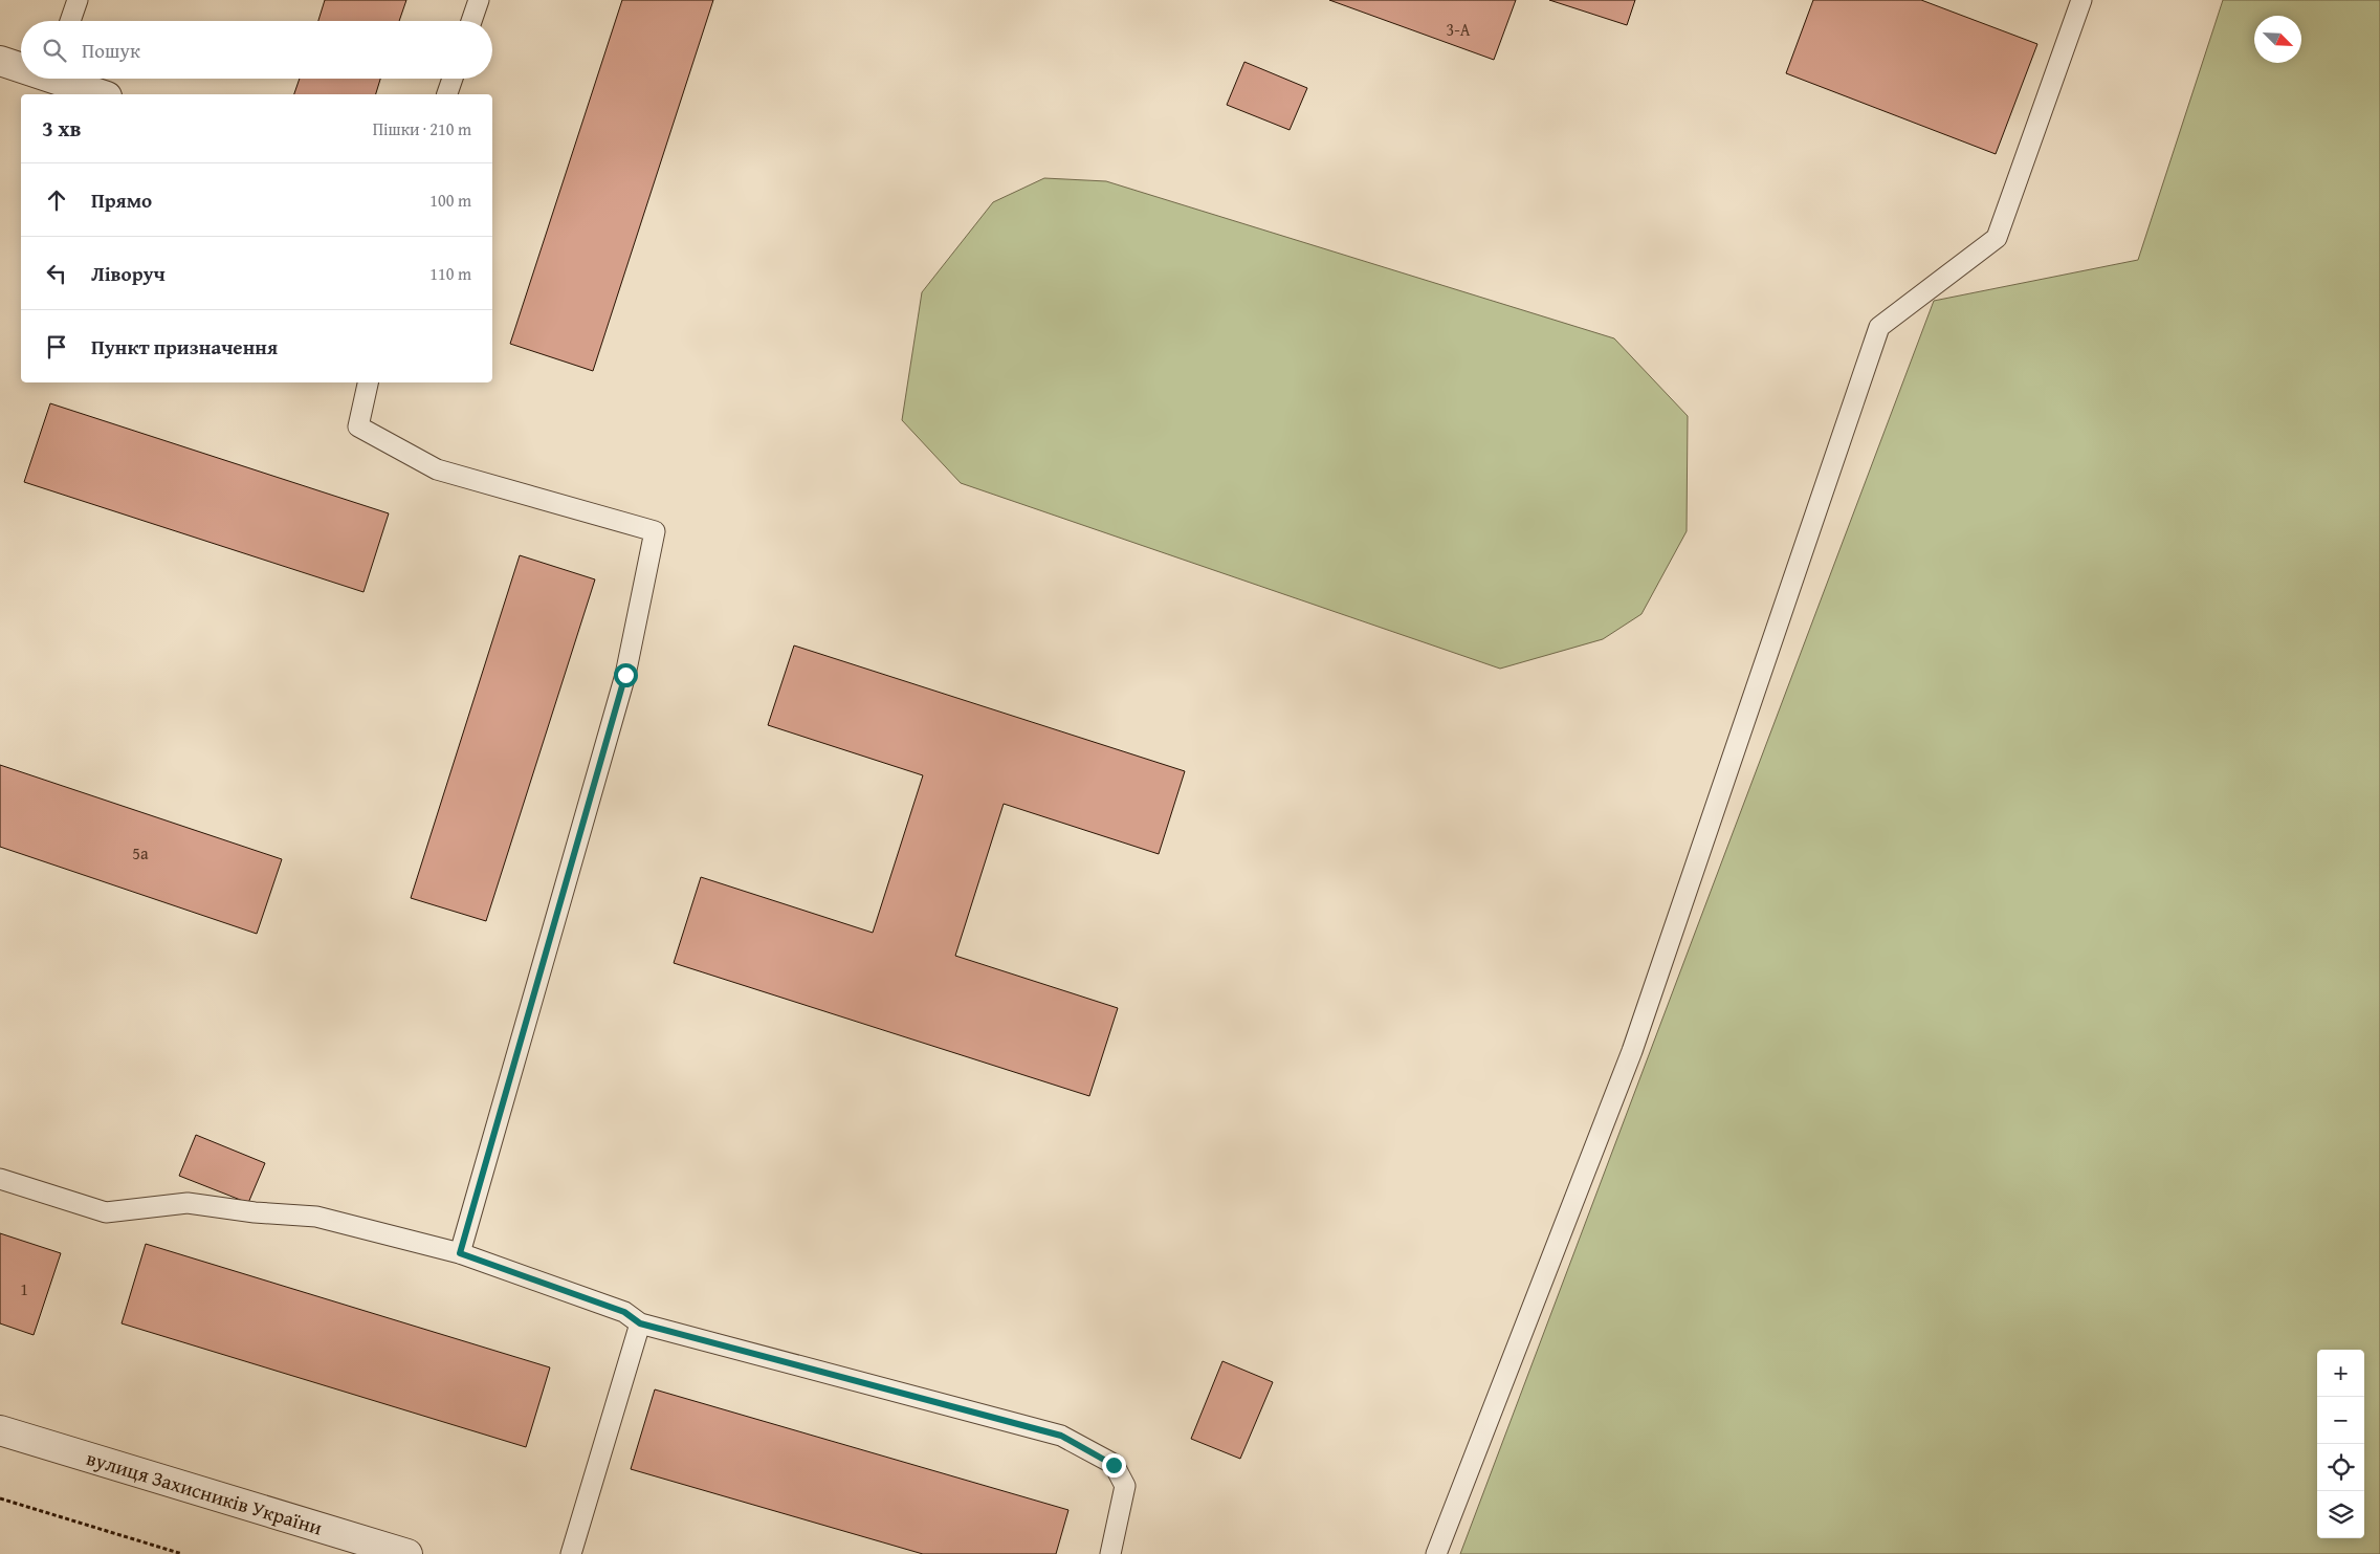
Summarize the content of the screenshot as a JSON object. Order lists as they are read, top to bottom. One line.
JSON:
{"streets":{"street":["вулиця Захисників України"]},"house_numbers":["3-А","5а","1"],"north":"bottom right","page":{"search":"Пошук","heading":["3 хв","Пішки · 210 m"],"list":[["Прямо","100 m"],["Ліворуч","110 m"],"Пункт призначення"],"map_buttons":["+","−"]}}
